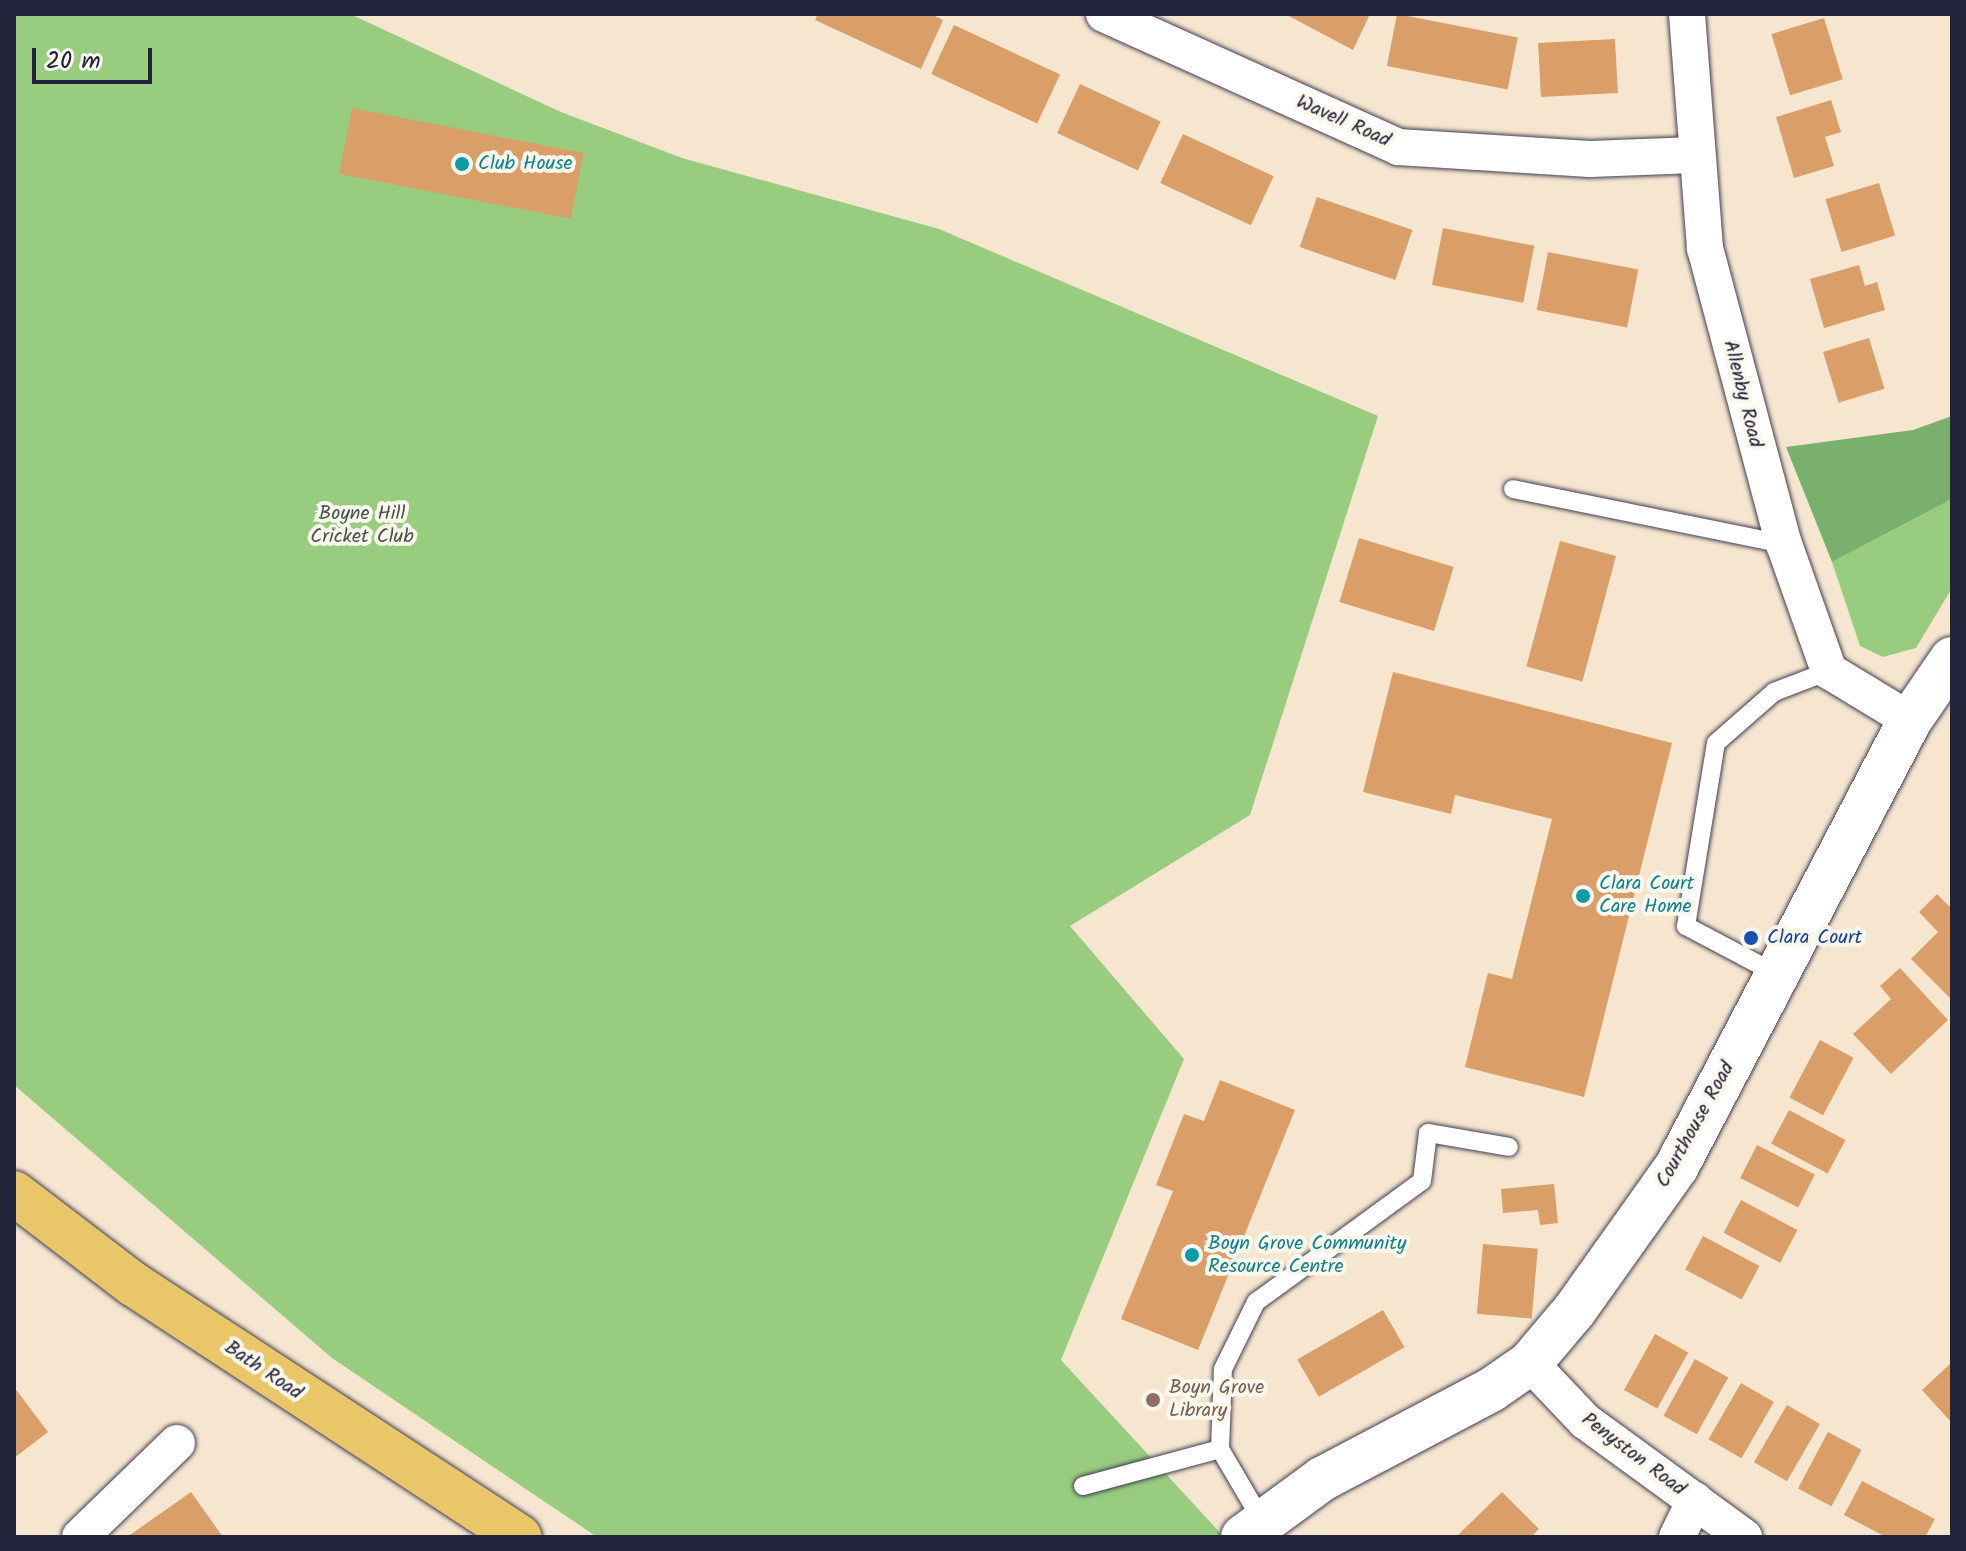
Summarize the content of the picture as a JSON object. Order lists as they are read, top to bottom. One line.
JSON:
{"streets":{"main road":["Bath Road"],"street":["Wavell Road","Allenby Road","Courthouse Road","Penyston Road"]},"crossings":[["Wavell Road","Allenby Road"],["Courthouse Road","Penyston Road"]],"parks":["Boyne Hill Cricket Club"],"places":["Club House","Clara Court Care Home","Clara Court","Boyn Grove Community Resource Centre","Boyn Grove Library"],"scale_bar":"20 m"}
